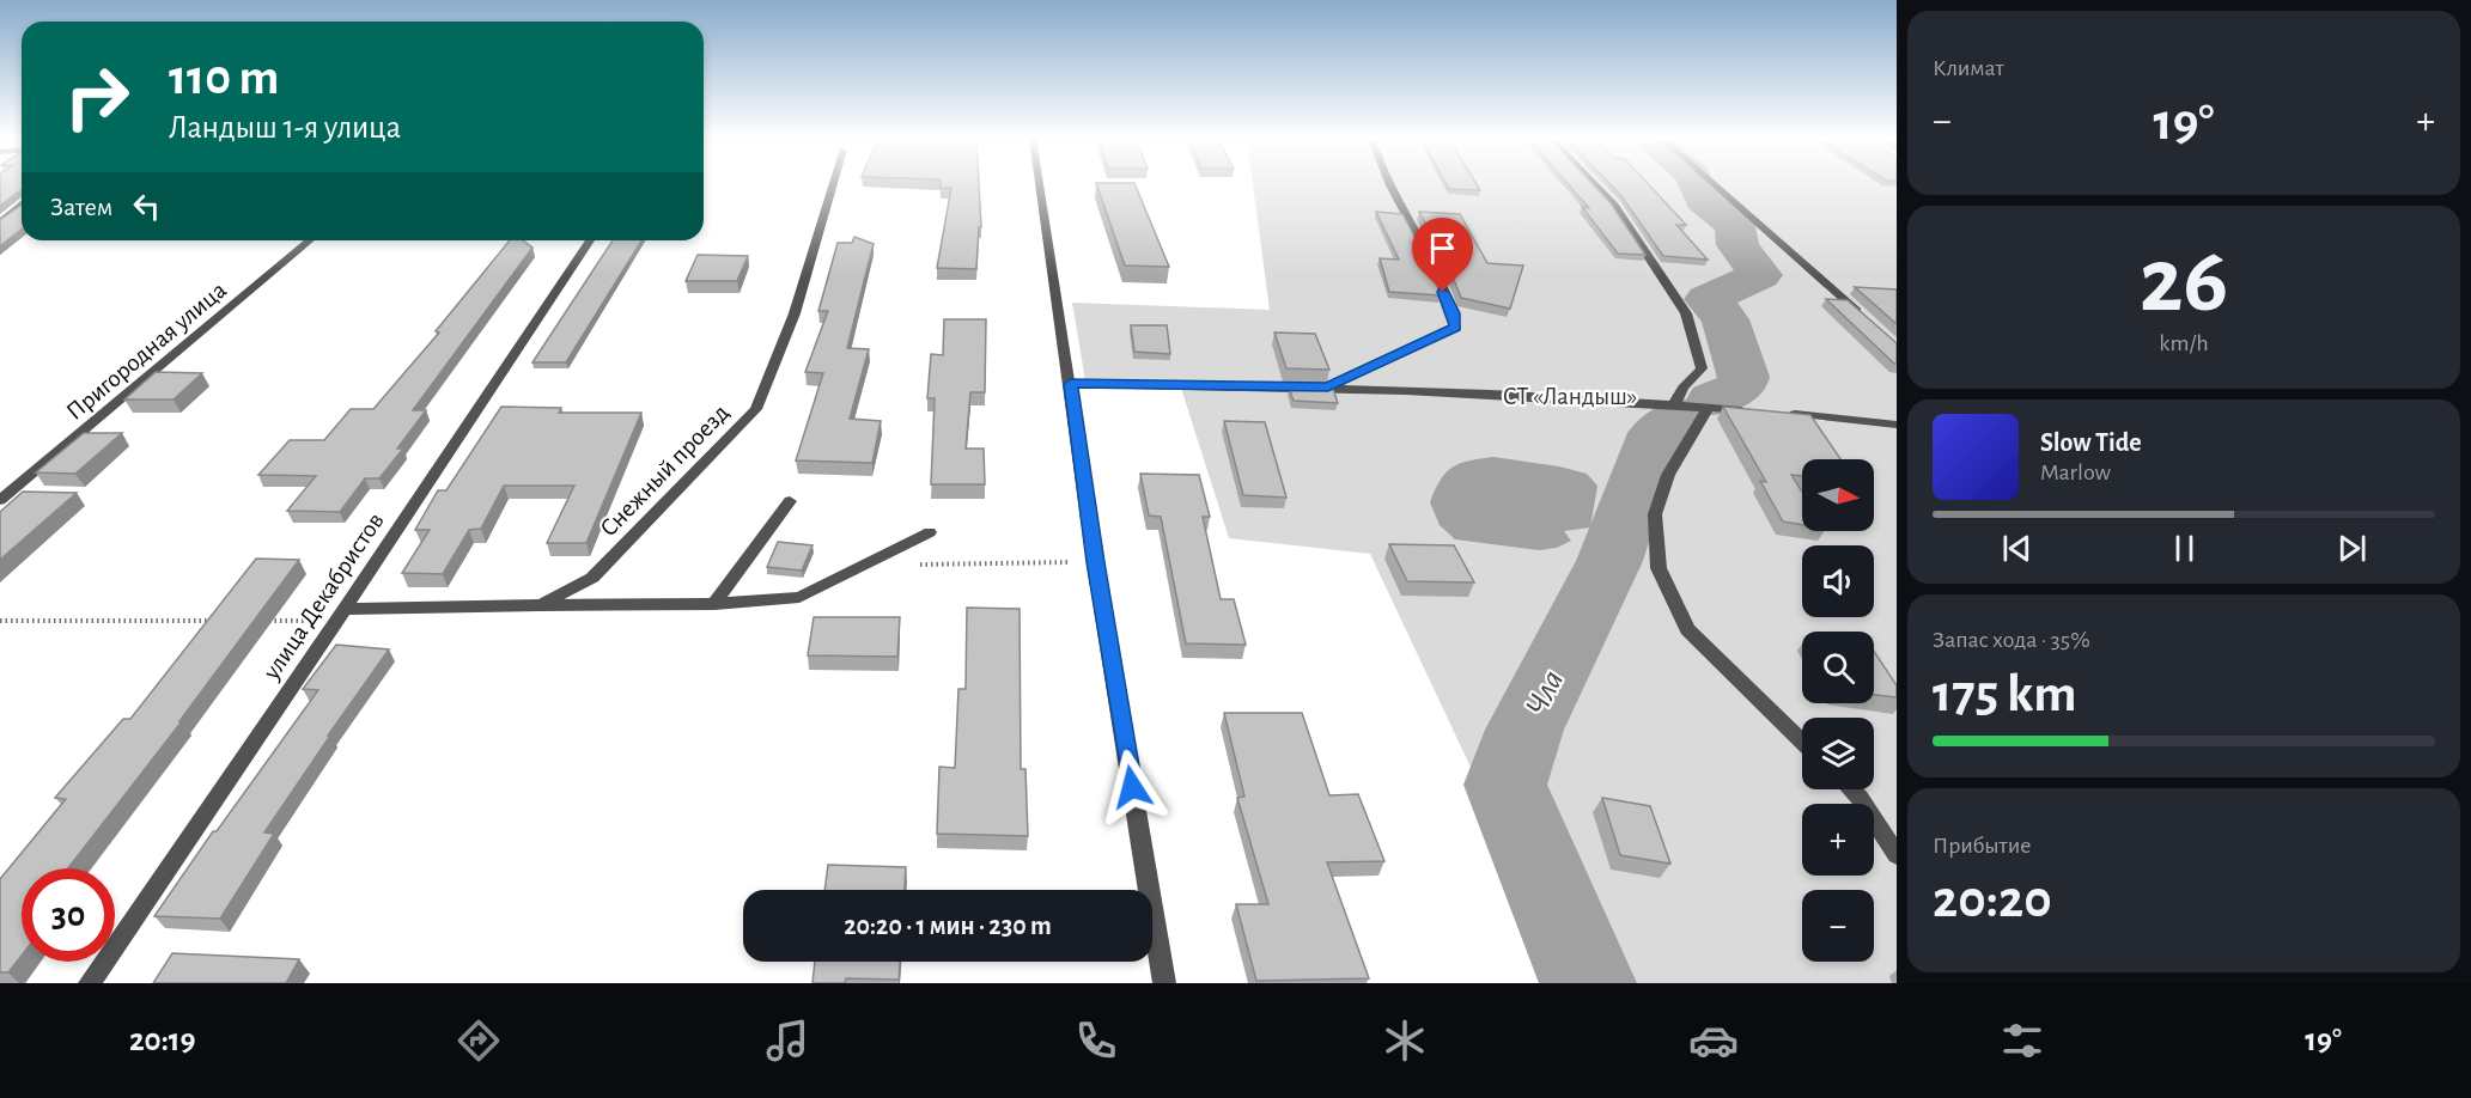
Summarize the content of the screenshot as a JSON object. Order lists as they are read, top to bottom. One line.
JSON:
{"streets":{"street":["Пригородная улица","Снежный проезд","улица Декабристов"]},"crossings":[["Снежный проезд","улица Декабристов"]],"water":["Чла"],"parks":["СТ «Ландыш»"],"north":"right","page":{"tile":["Климат",["26","km/h"],["Запас хода · 35%","175 km"],["Прибытие","20:20"]],"turn":["110 m","Ландыш 1-я улица"],"heat":["−","19°","+"],"then":"Затем","song":["Slow Tide","Marlow"],"map_buttons":["+","−"],"limit":"30","trip":"20:20 · 1 мин · 230 m","tabs":["20:19","19°"]}}
